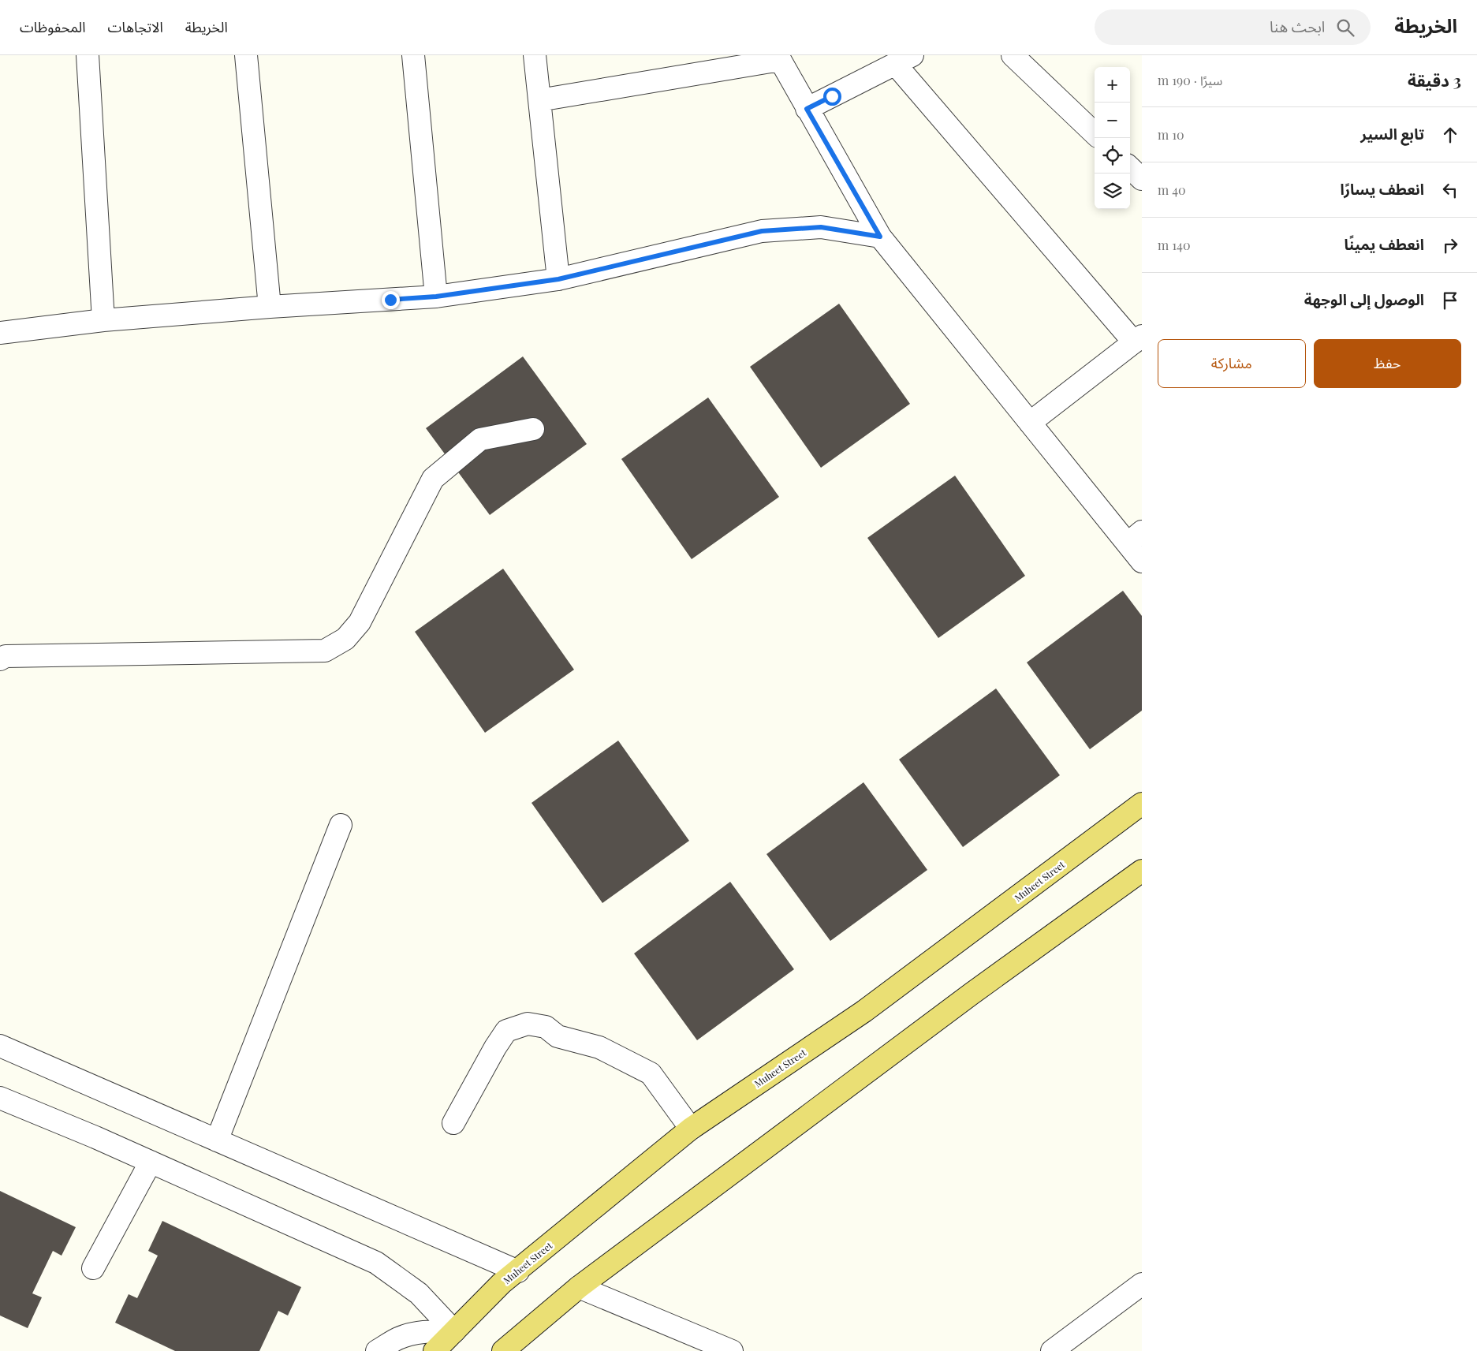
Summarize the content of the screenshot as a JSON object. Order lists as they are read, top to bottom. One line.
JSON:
{"streets":{"main road":["Muheet Street"]},"page":{"header":"الخريطة","search":"ابحث هنا","nav":["الخريطة","الاتجاهات","المحفوظات"],"heading":["3 دقيقة","سيرًا · 190 m"],"map_buttons":["+","−"],"list":[["تابع السير","10 m"],["انعطف يسارًا","40 m"],["انعطف يمينًا","140 m"],"الوصول إلى الوجهة"],"buttons":["حفظ","مشاركة"]}}
